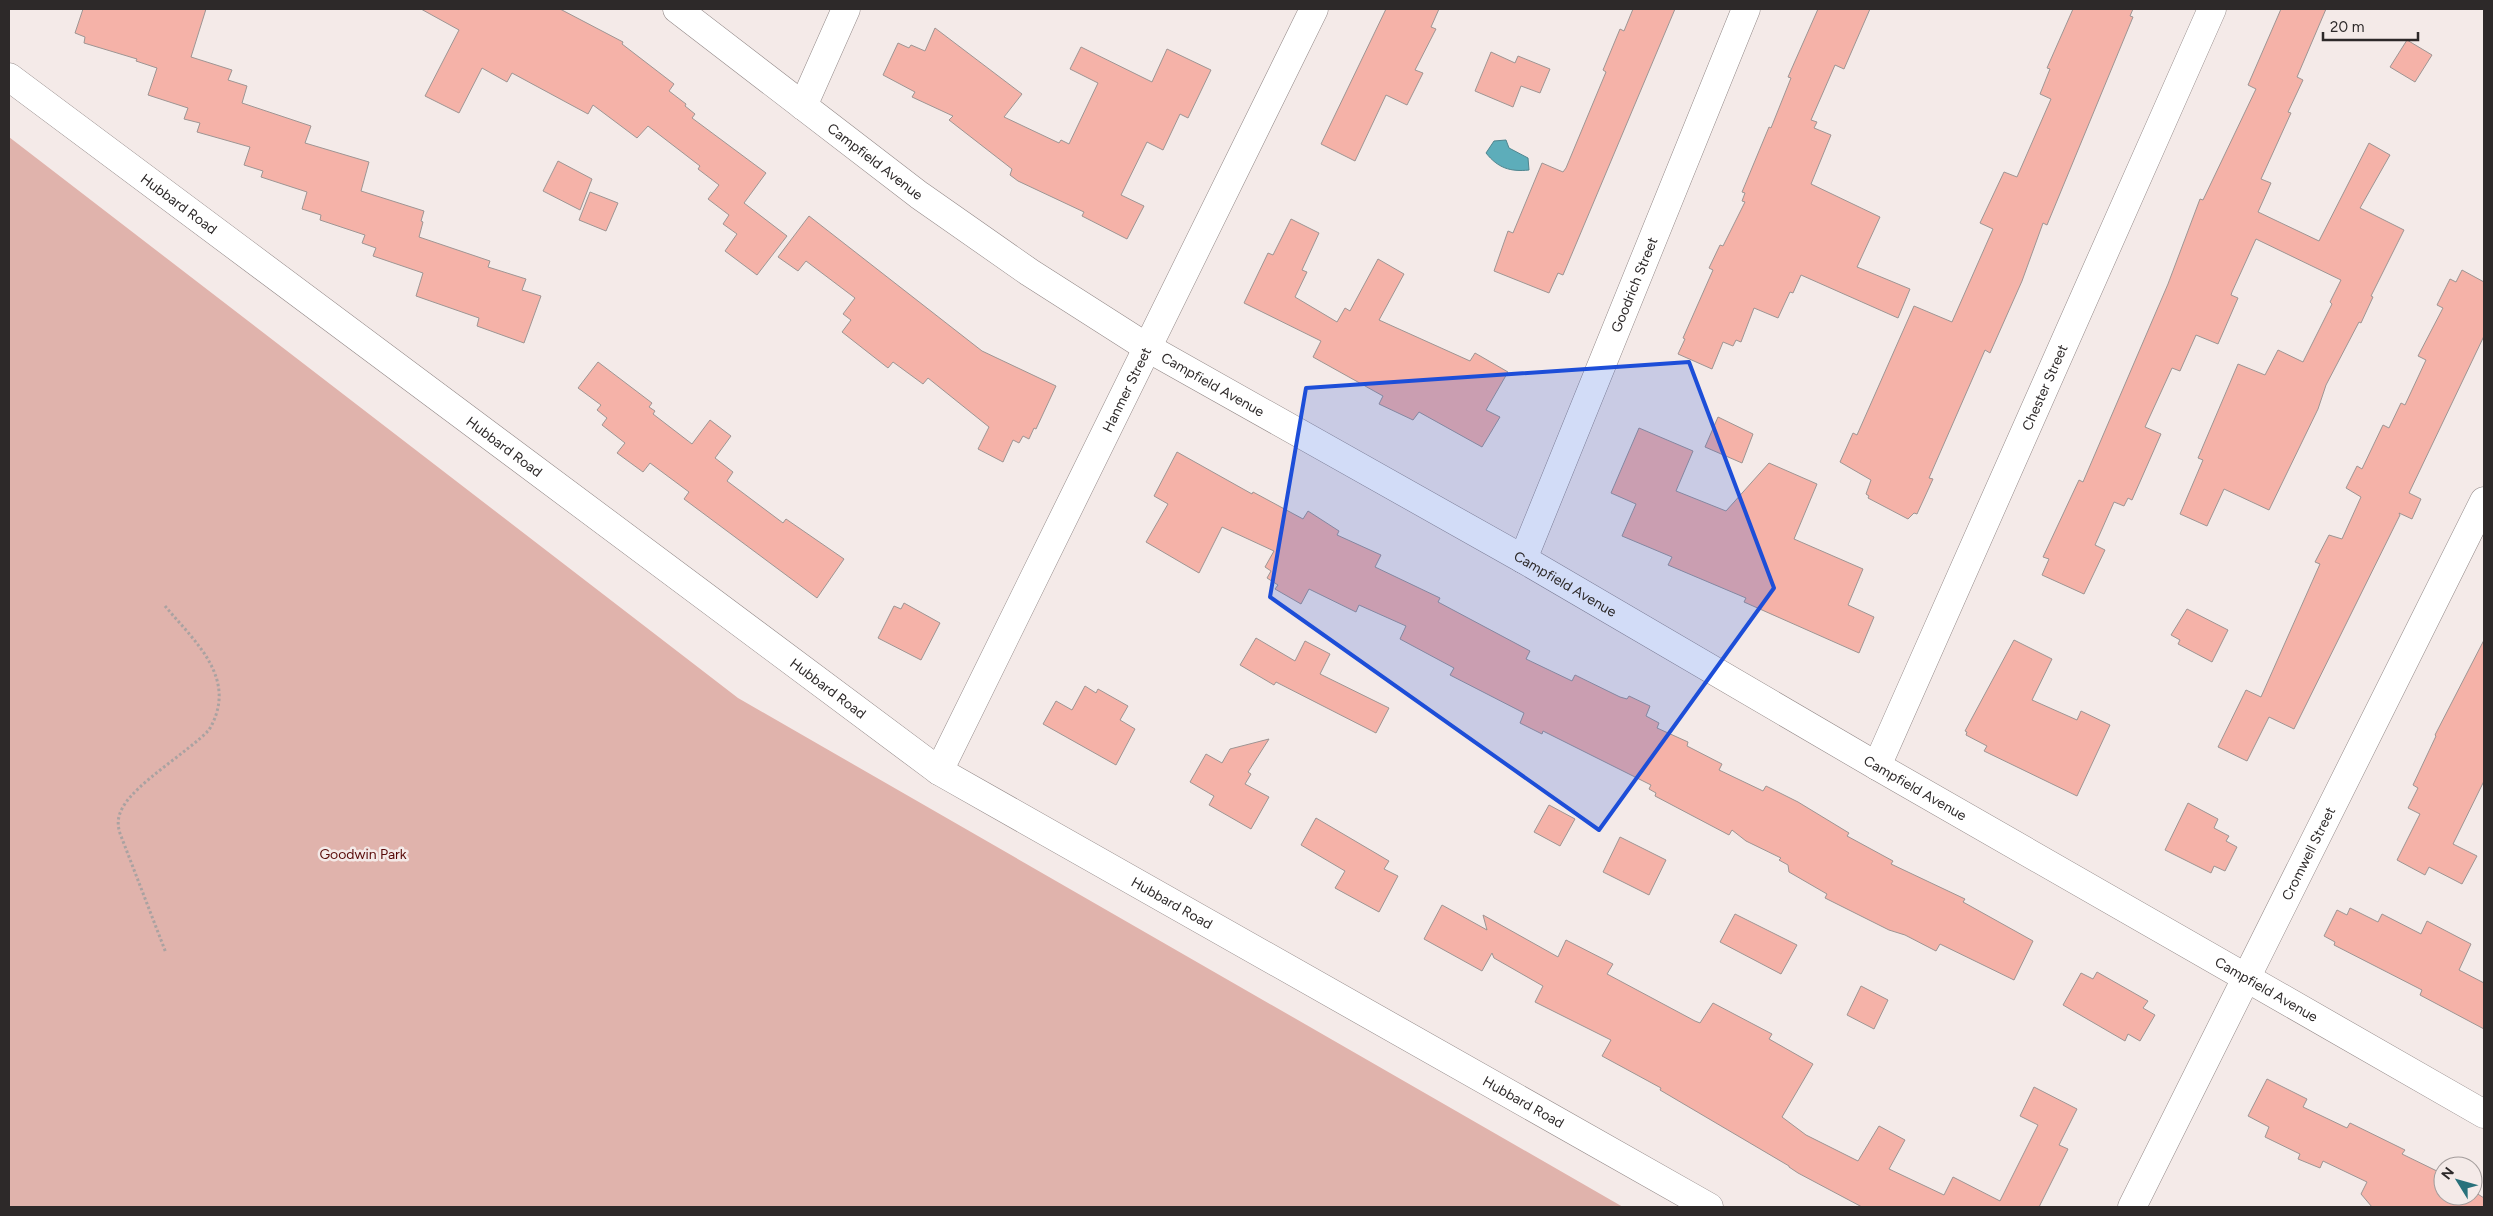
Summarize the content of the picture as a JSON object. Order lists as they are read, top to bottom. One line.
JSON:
{"streets":{"street":["Campfield Avenue","Hubbard Road","Goodrich Street","Chester Street","Hanmer Street","Cromwell Street"]},"crossings":[["Campfield Avenue","Goodrich Street"],["Campfield Avenue","Chester Street"],["Campfield Avenue","Hanmer Street"],["Campfield Avenue","Cromwell Street"],["Hubbard Road","Hanmer Street"]],"parks":["Goodwin Park"],"scale_bar":"20 m","north":"top left"}
